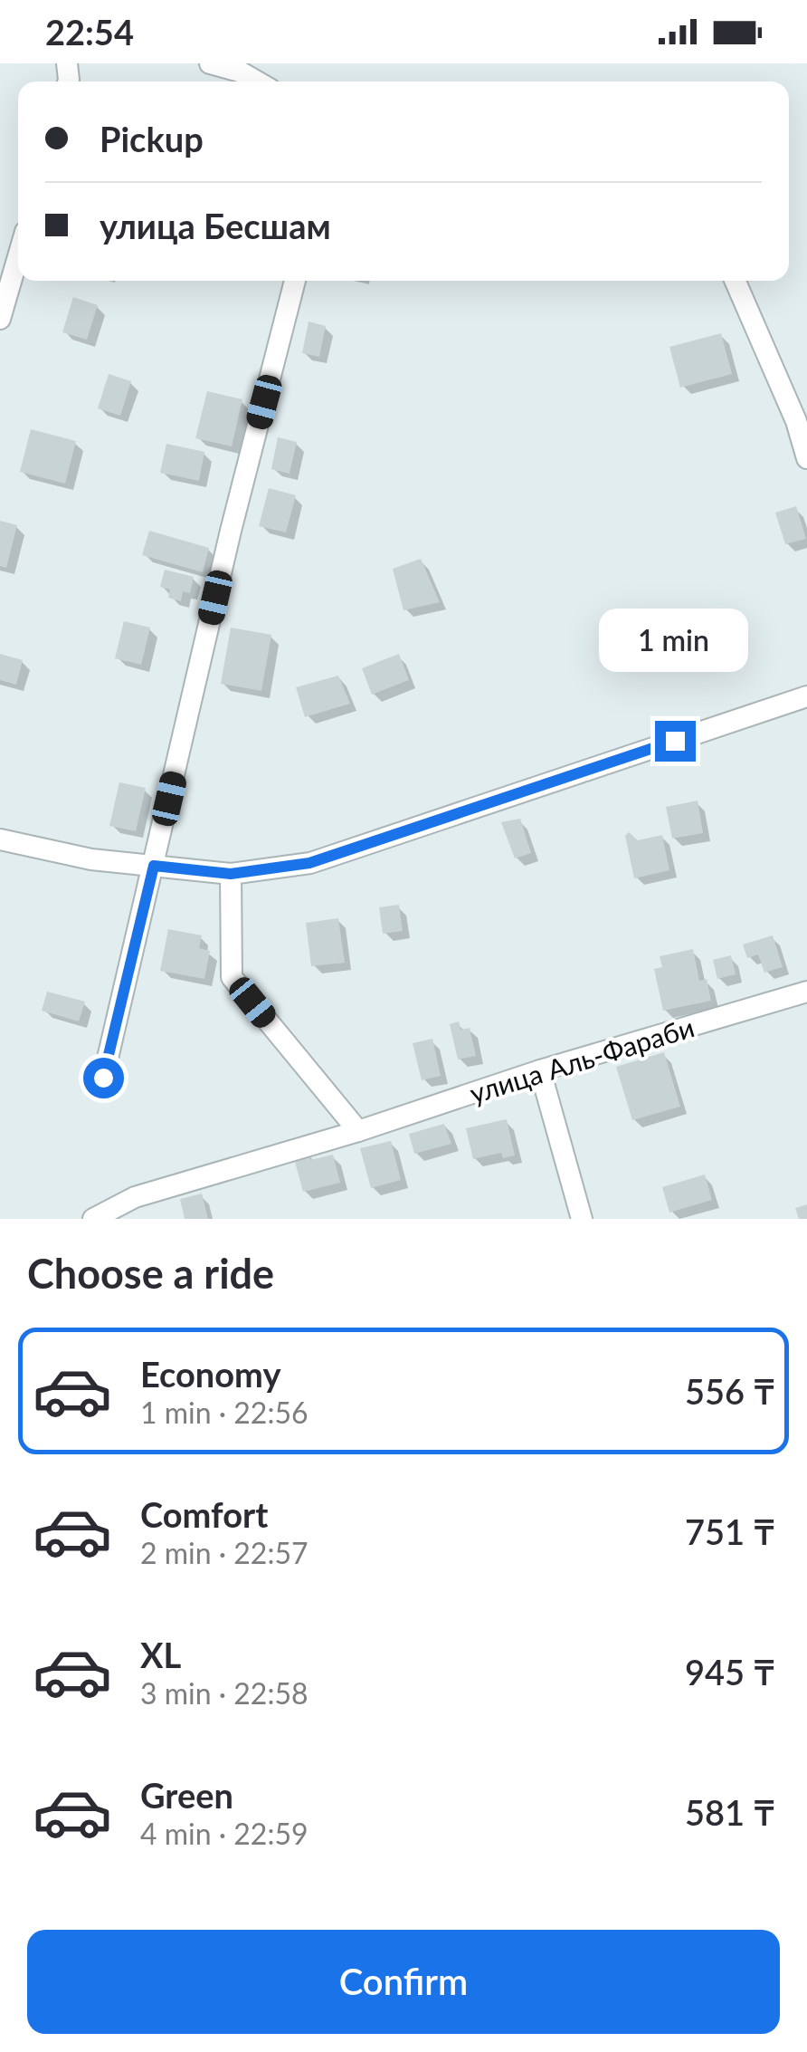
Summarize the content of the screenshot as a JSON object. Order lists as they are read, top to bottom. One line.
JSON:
{"streets":{"street":["улица Аль-Фараби"]},"page":{"status":"22:54","banner":["Pickup","улица Бесшам"],"bubble":"1 min","heading":"Choose a ride","list":[{"name":"Economy","note":"1 min · 22:56","value":"556 ₸"},{"name":"Comfort","note":"2 min · 22:57","value":"751 ₸"},{"name":"XL","note":"3 min · 22:58","value":"945 ₸"},{"name":"Green","note":"4 min · 22:59","value":"581 ₸"}],"buttons":"Confirm"}}
